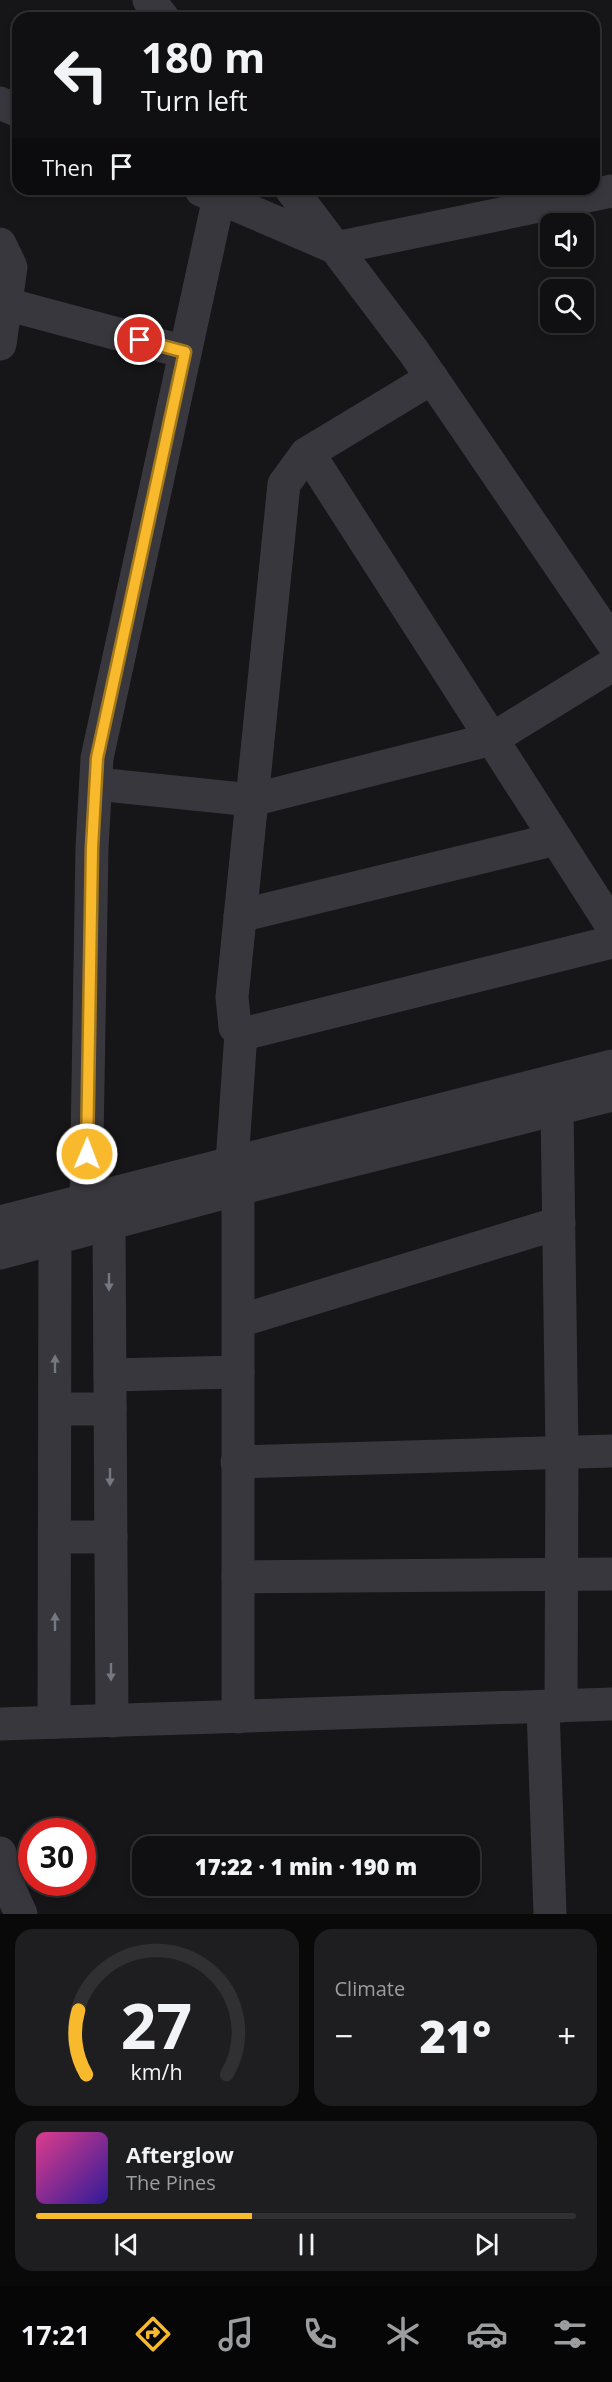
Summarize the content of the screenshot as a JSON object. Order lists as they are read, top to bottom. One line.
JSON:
{"page":{"turn":["180 m","Turn left"],"then":"Then","limit":"30","trip":"17:22 · 1 min · 190 m","tile":"Climate","heat":["−","21°","+"],"song":["Afterglow","The Pines"],"tabs":"17:21","gauge":["27","km/h"]}}
